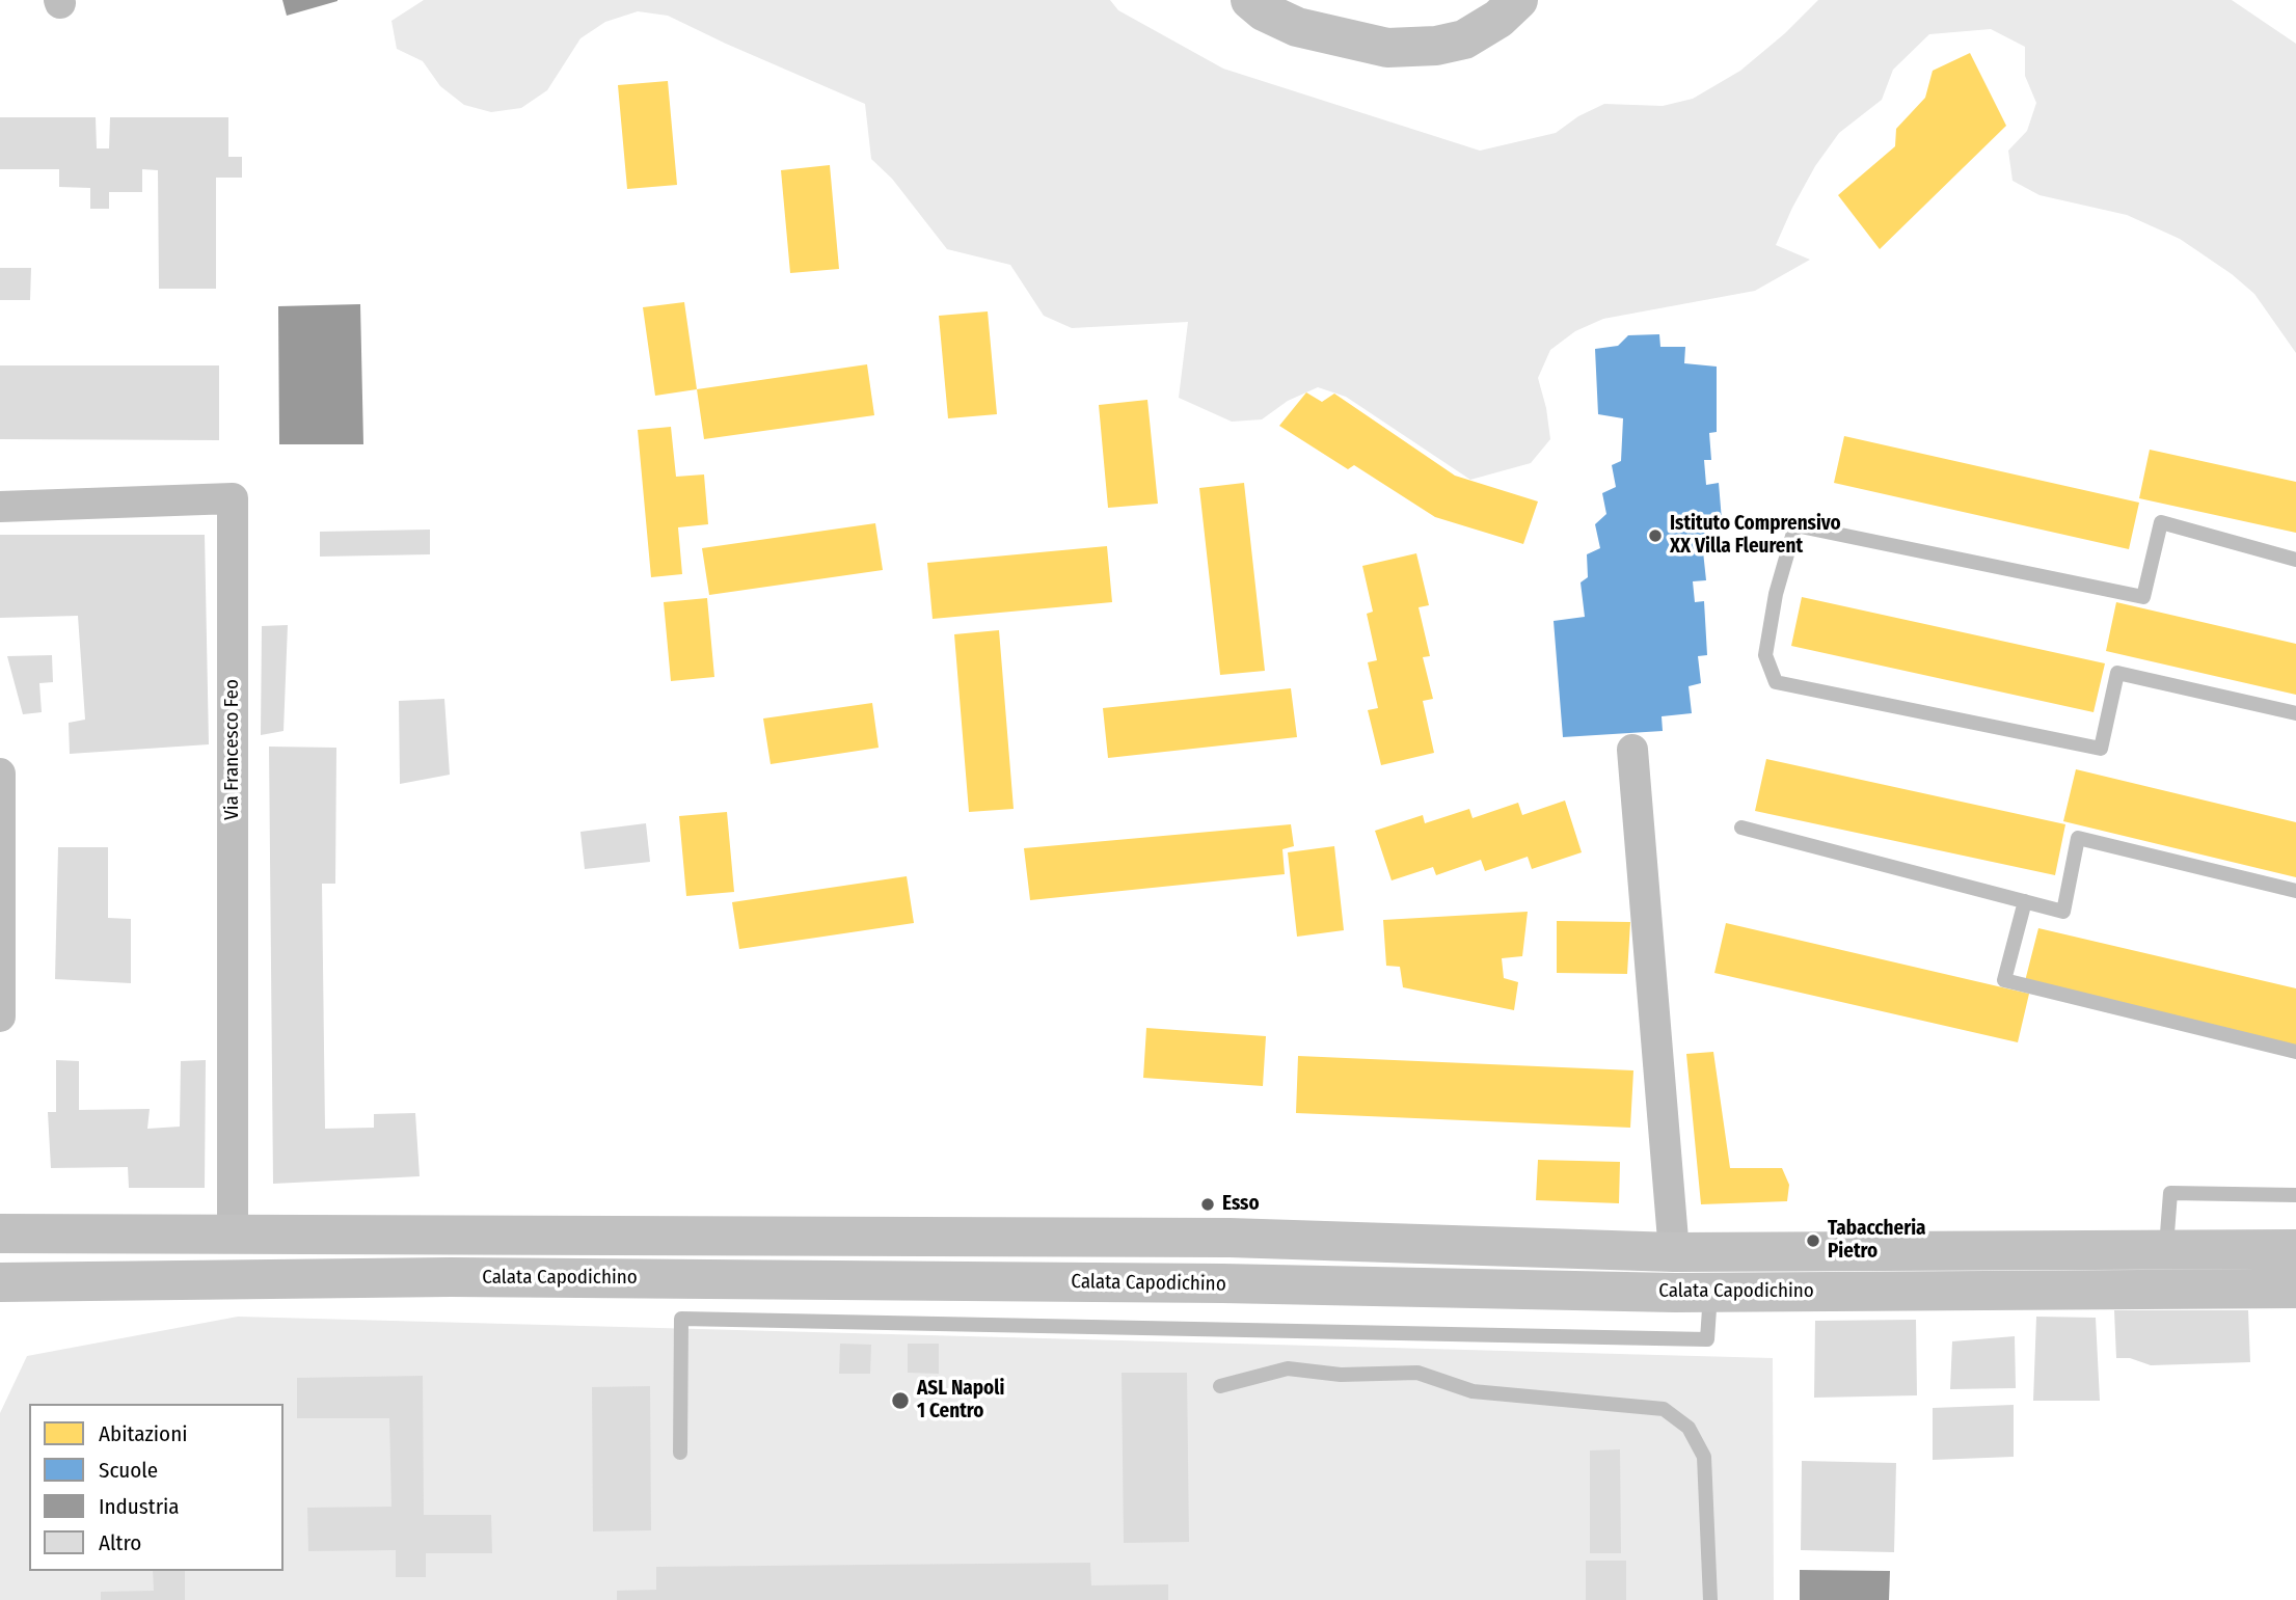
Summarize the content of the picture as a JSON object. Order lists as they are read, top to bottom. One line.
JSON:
{"streets":{"main road":["Calata Capodichino"],"street":["Via Francesco Feo"]},"crossings":[["Via Francesco Feo","Calata Capodichino"]],"places":["Istituto Comprensivo XX Villa Fleurent","Esso","Tabaccheria Pietro","ASL Napoli 1 Centro"],"legend":["Abitazioni","Scuole","Industria","Altro"]}
